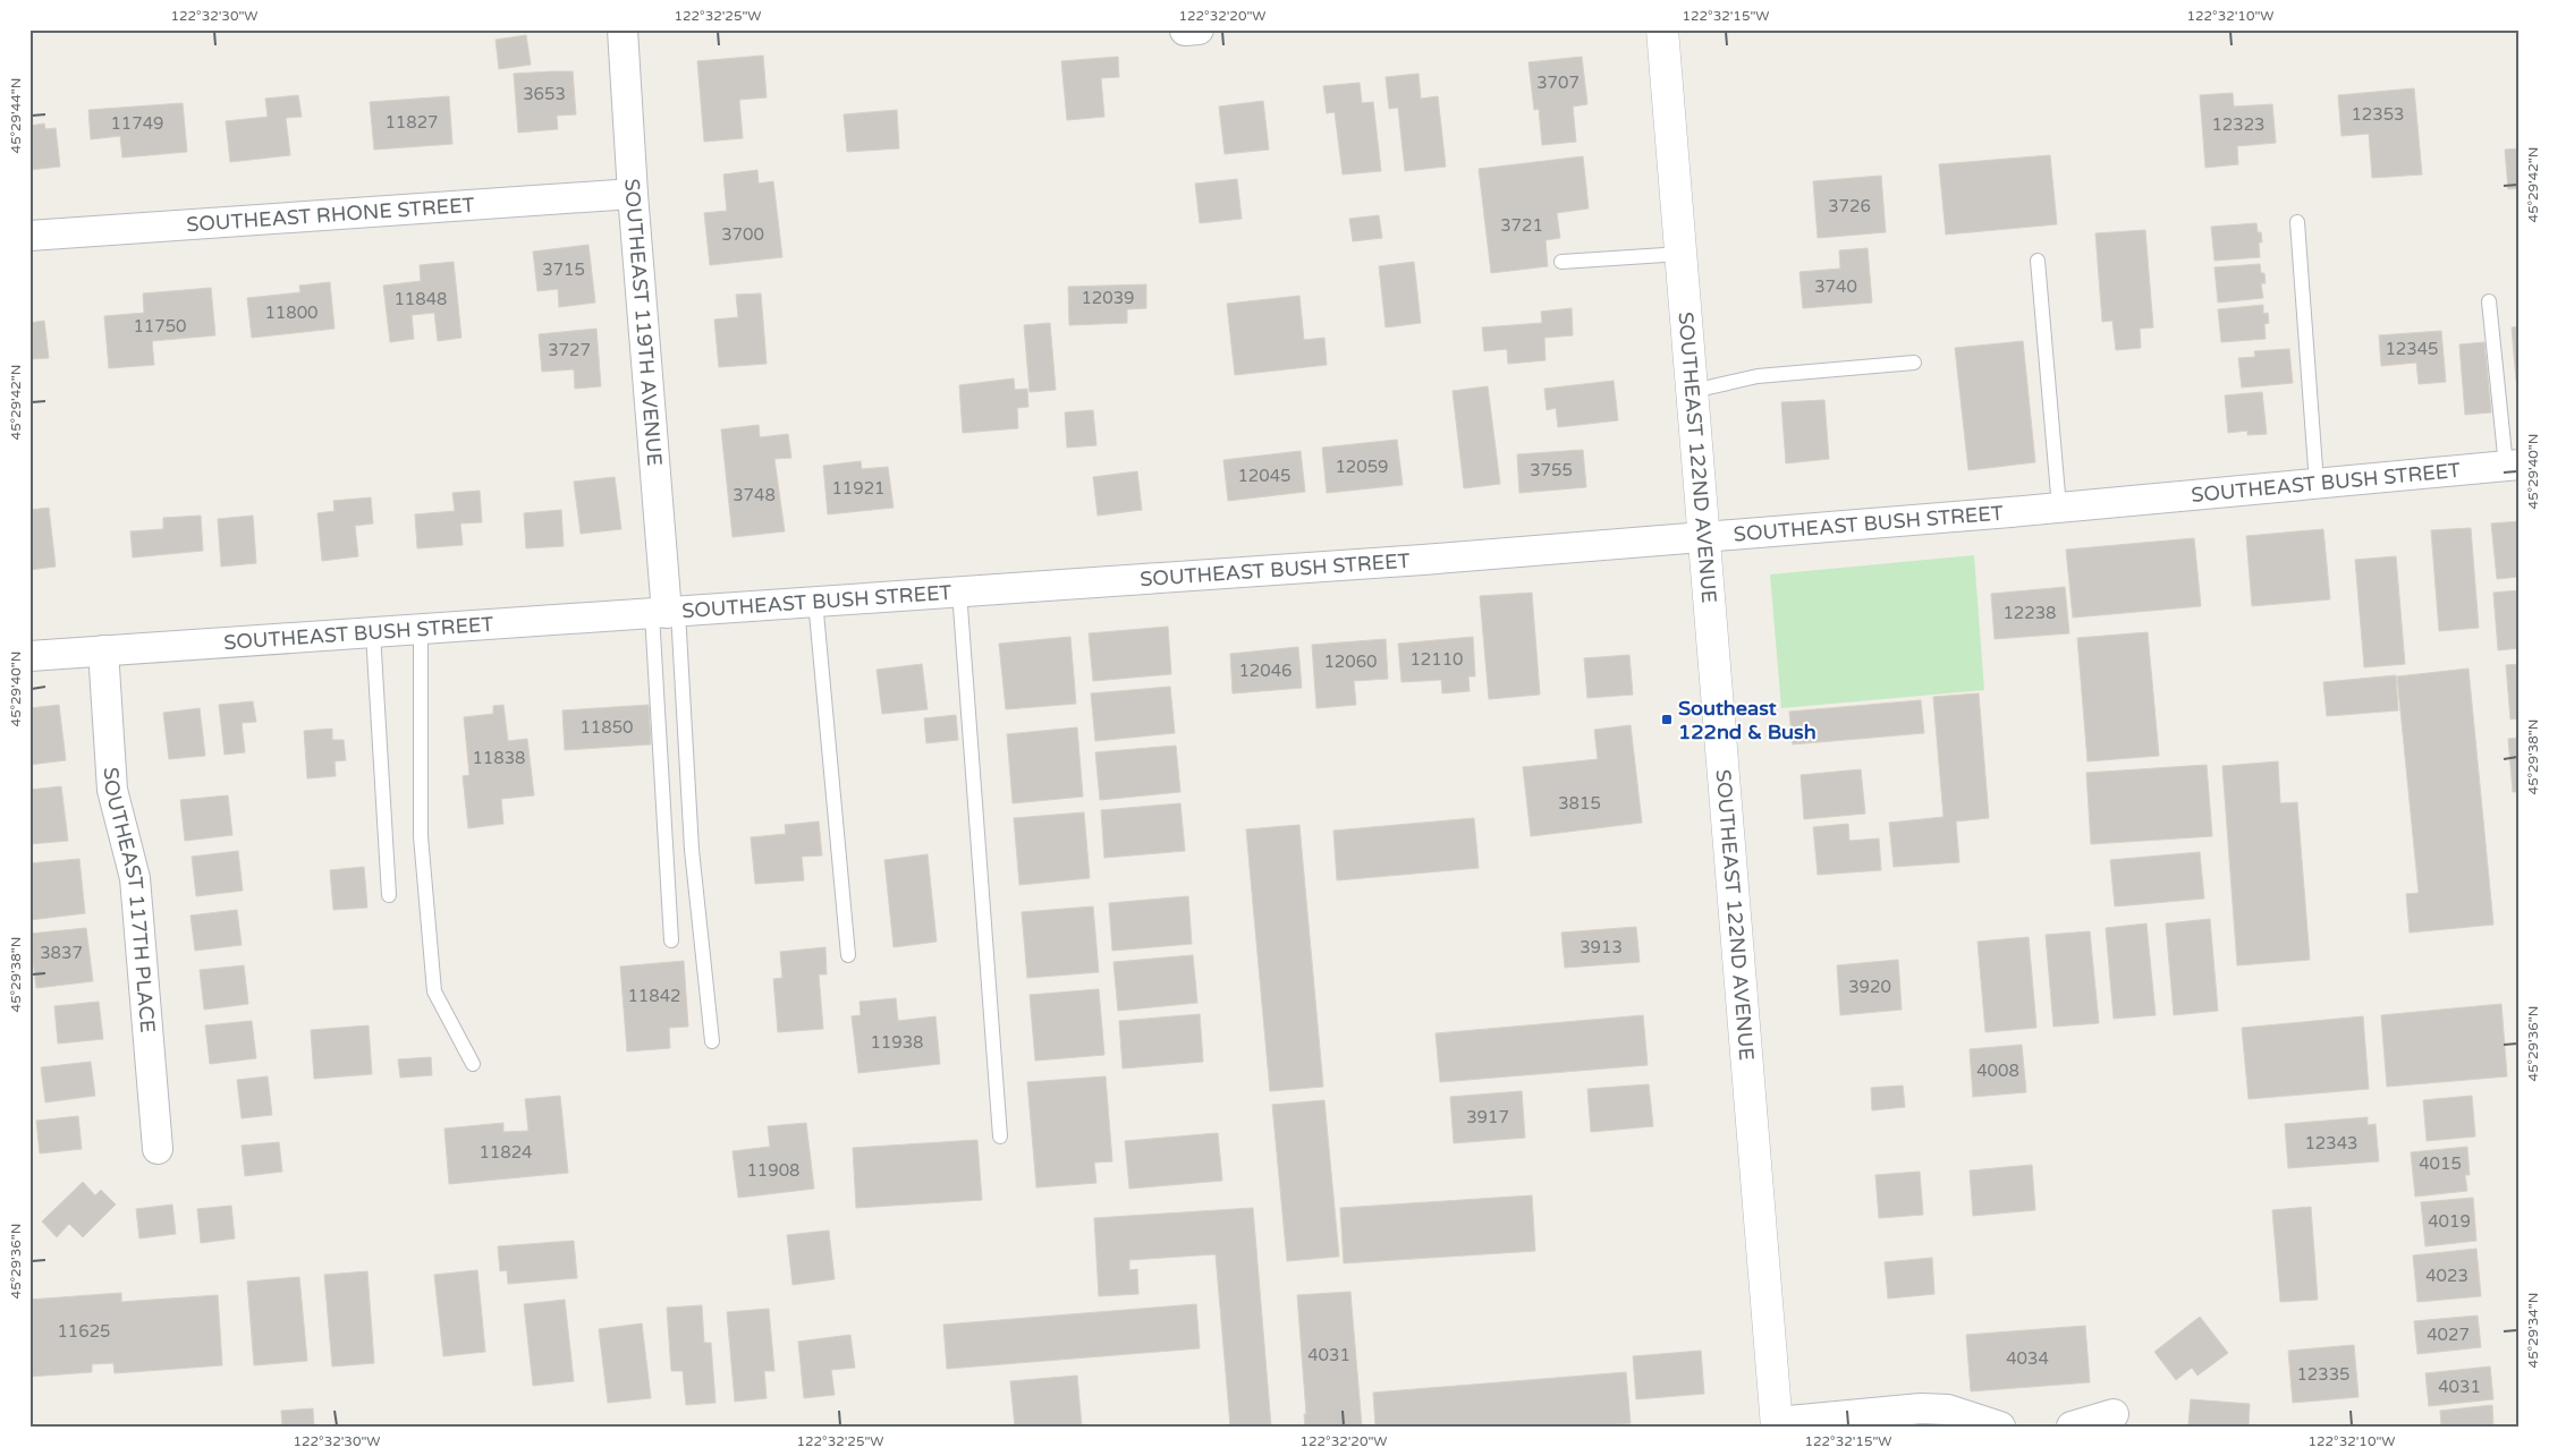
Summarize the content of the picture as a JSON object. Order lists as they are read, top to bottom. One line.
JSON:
{"streets":{"main road":["SOUTHEAST 122ND AVENUE"],"street":["SOUTHEAST RHONE STREET","SOUTHEAST 119TH AVENUE","SOUTHEAST BUSH STREET","SOUTHEAST 117TH PLACE"]},"crossings":[["SOUTHEAST RHONE STREET","SOUTHEAST 119TH AVENUE"],["SOUTHEAST 119TH AVENUE","SOUTHEAST BUSH STREET"],["SOUTHEAST 122ND AVENUE","SOUTHEAST BUSH STREET"],["SOUTHEAST BUSH STREET","SOUTHEAST 117TH PLACE"]],"places":{"transit":["Southeast 122nd & Bush"]},"house_numbers":["3707","3653","12353","11827","11749","12323","3726","3721","3700","3715","3740","12039","11848","11800","11750","12345","3727","12059","3755","12045","11921","3748","12238","12110","12060","12046","11850","11838","3815","3913","3837","3920","11842","11938","4008","3917","12343","11824","4015","11908","4019","4023","11625","4027","4031","4034","12335","4031"],"coordinates":["122°32'30\"W","122°32'25\"W","122°32'20\"W","122°32'15\"W","122°32'10\"W","45°29'44\"N","45°29'42\"N","45°29'40\"N","45°29'38\"N","45°29'36\"N","45°29'34\"N"]}
